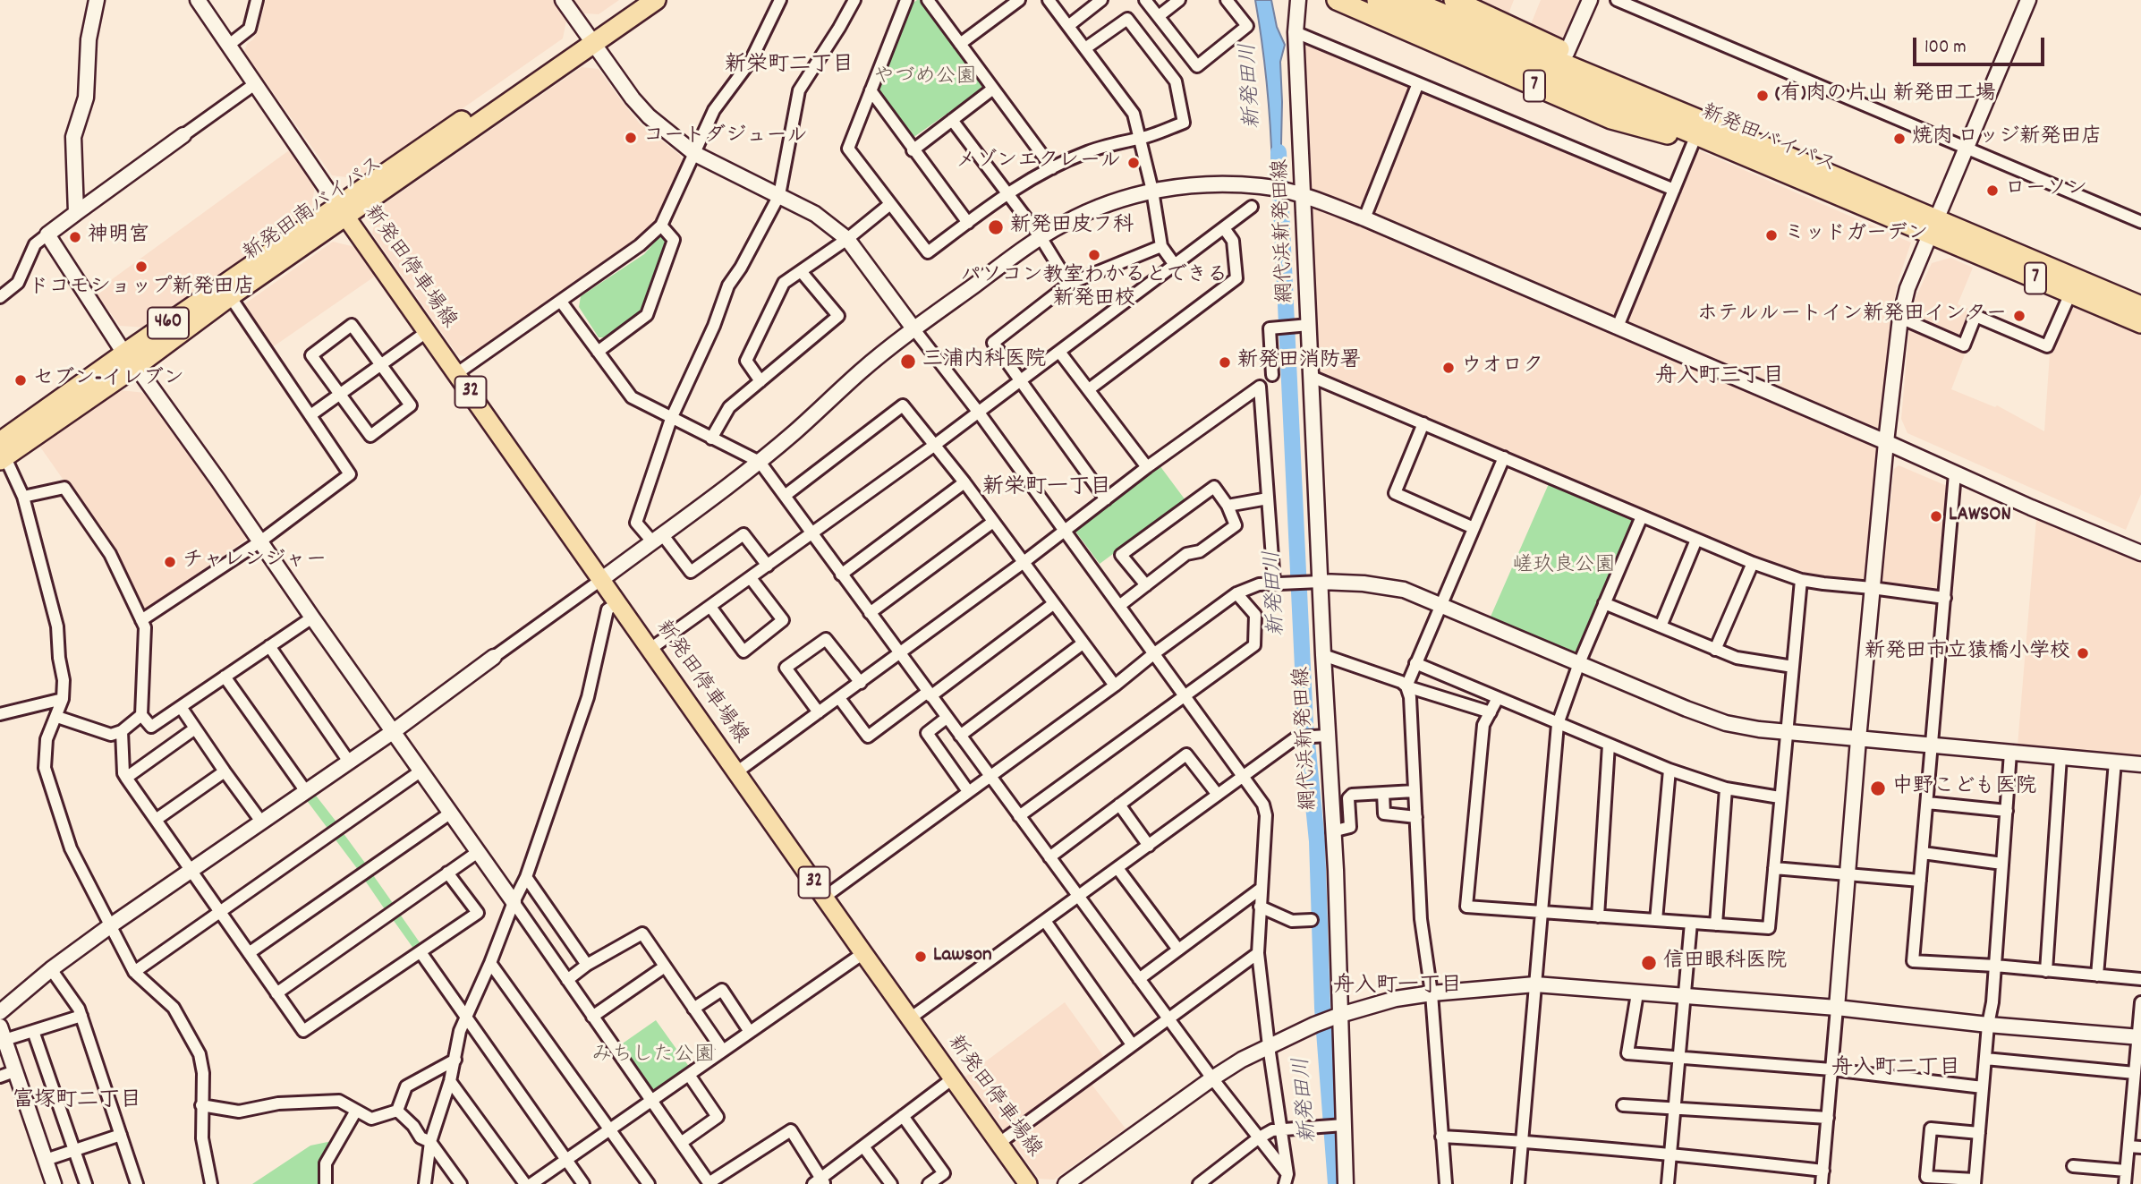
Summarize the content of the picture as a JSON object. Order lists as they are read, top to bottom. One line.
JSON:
{"streets":{"highway":["7","新発田バイパス","新発田南バイパス","460"],"main road":["新発田停車場線","32"],"street":["網代浜新発田線"]},"crossings":[["7","新発田バイパス"],["新発田南バイパス","新発田停車場線"]],"districts":["新栄町二丁目","舟入町三丁目","新栄町一丁目","舟入町一丁目","舟入町二丁目","富塚町二丁目"],"water":["新発田川"],"parks":["やづめ公園","嵯玖良公園","みちした公園"],"places":["(有)肉の片山 新発田工場","コートダジュール","焼肉 ロッジ新発田店","メゾンエクレール","ローソン","新発田皮フ科","ミッドガーデン","神明宮","パソコン教室わかるとできる 新発田校","ドコモショップ新発田店","ホテルルートイン新発田インター","三浦内科医院","新発田消防署","ウオロク","セブン-イレブン","LAWSON","チャレンジャー","新発田市立猿橋小学校","中野こども医院","Lawson","信田眼科医院"],"scale_bar":"100 m"}
